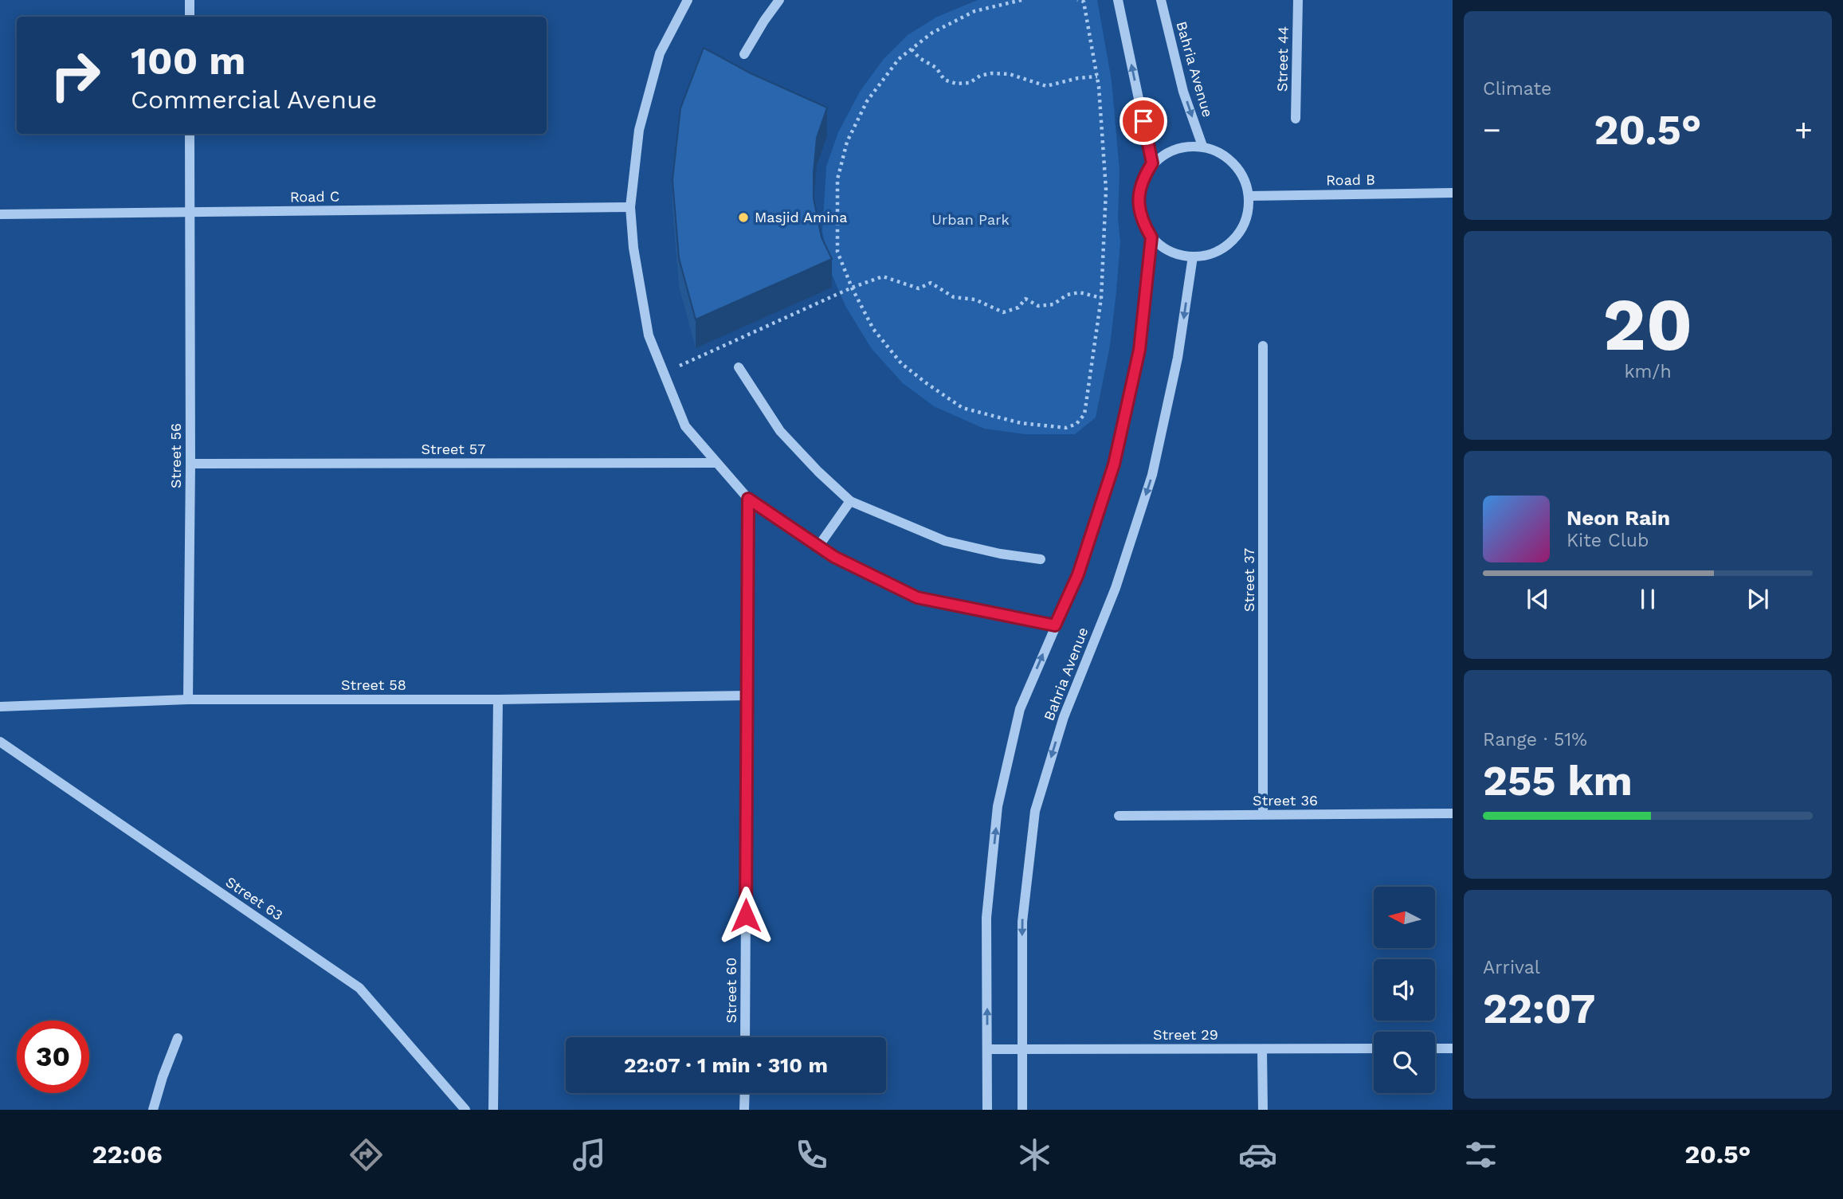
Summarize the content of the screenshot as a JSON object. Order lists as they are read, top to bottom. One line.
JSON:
{"streets":{"street":["Street 44","Bahria Avenue","Road B","Road C","Street 57","Street 56","Street 37","Street 58","Street 36","Street 63","Street 60","Street 29"]},"crossings":[["Bahria Avenue","Road B"],["Bahria Avenue","Street 29"],["Road C","Street 56"],["Street 57","Street 56"],["Street 56","Street 58"],["Street 37","Street 36"],["Street 58","Street 60"]],"parks":["Urban Park"],"places":["Masjid Amina"],"north":"left","page":{"tile":["Climate",["20","km/h"],["Range · 51%","255 km"],["Arrival","22:07"]],"turn":["100 m","Commercial Avenue"],"heat":["−","20.5°","+"],"song":["Neon Rain","Kite Club"],"limit":"30","trip":"22:07 · 1 min · 310 m","tabs":["22:06","20.5°"]}}
